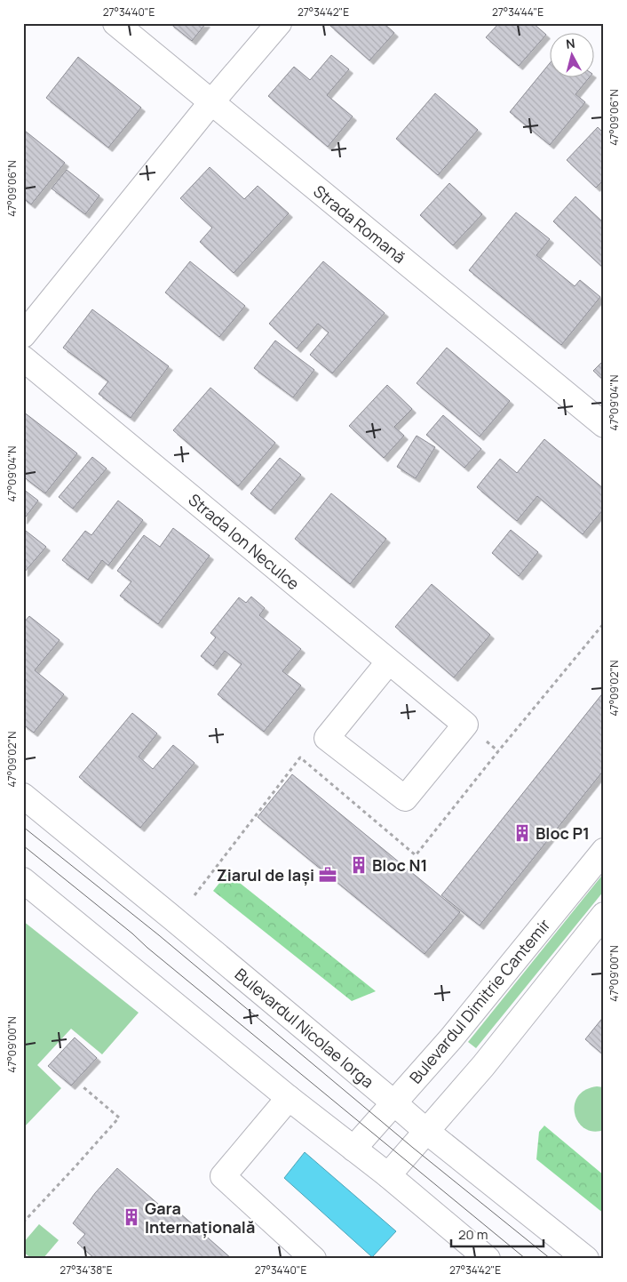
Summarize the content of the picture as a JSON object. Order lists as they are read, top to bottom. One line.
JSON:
{"streets":{"main road":["Strada Romană","Strada Ion Neculce","Bulevardul Dimitrie Cantemir","Bulevardul Nicolae Iorga"]},"crossings":[["Bulevardul Dimitrie Cantemir","Bulevardul Nicolae Iorga"]],"places":{"building":["Bloc P1","Bloc N1","Gara Internațională"],"office":["Ziarul de Iași"]},"scale_bar":"20 m","north":"top","coordinates":["27°34'40\"E","27°34'42\"E","27°34'44\"E","47°09'06\"N","47°09'04\"N","47°09'02\"N","47°09'00\"N","27°34'38\"E"]}
